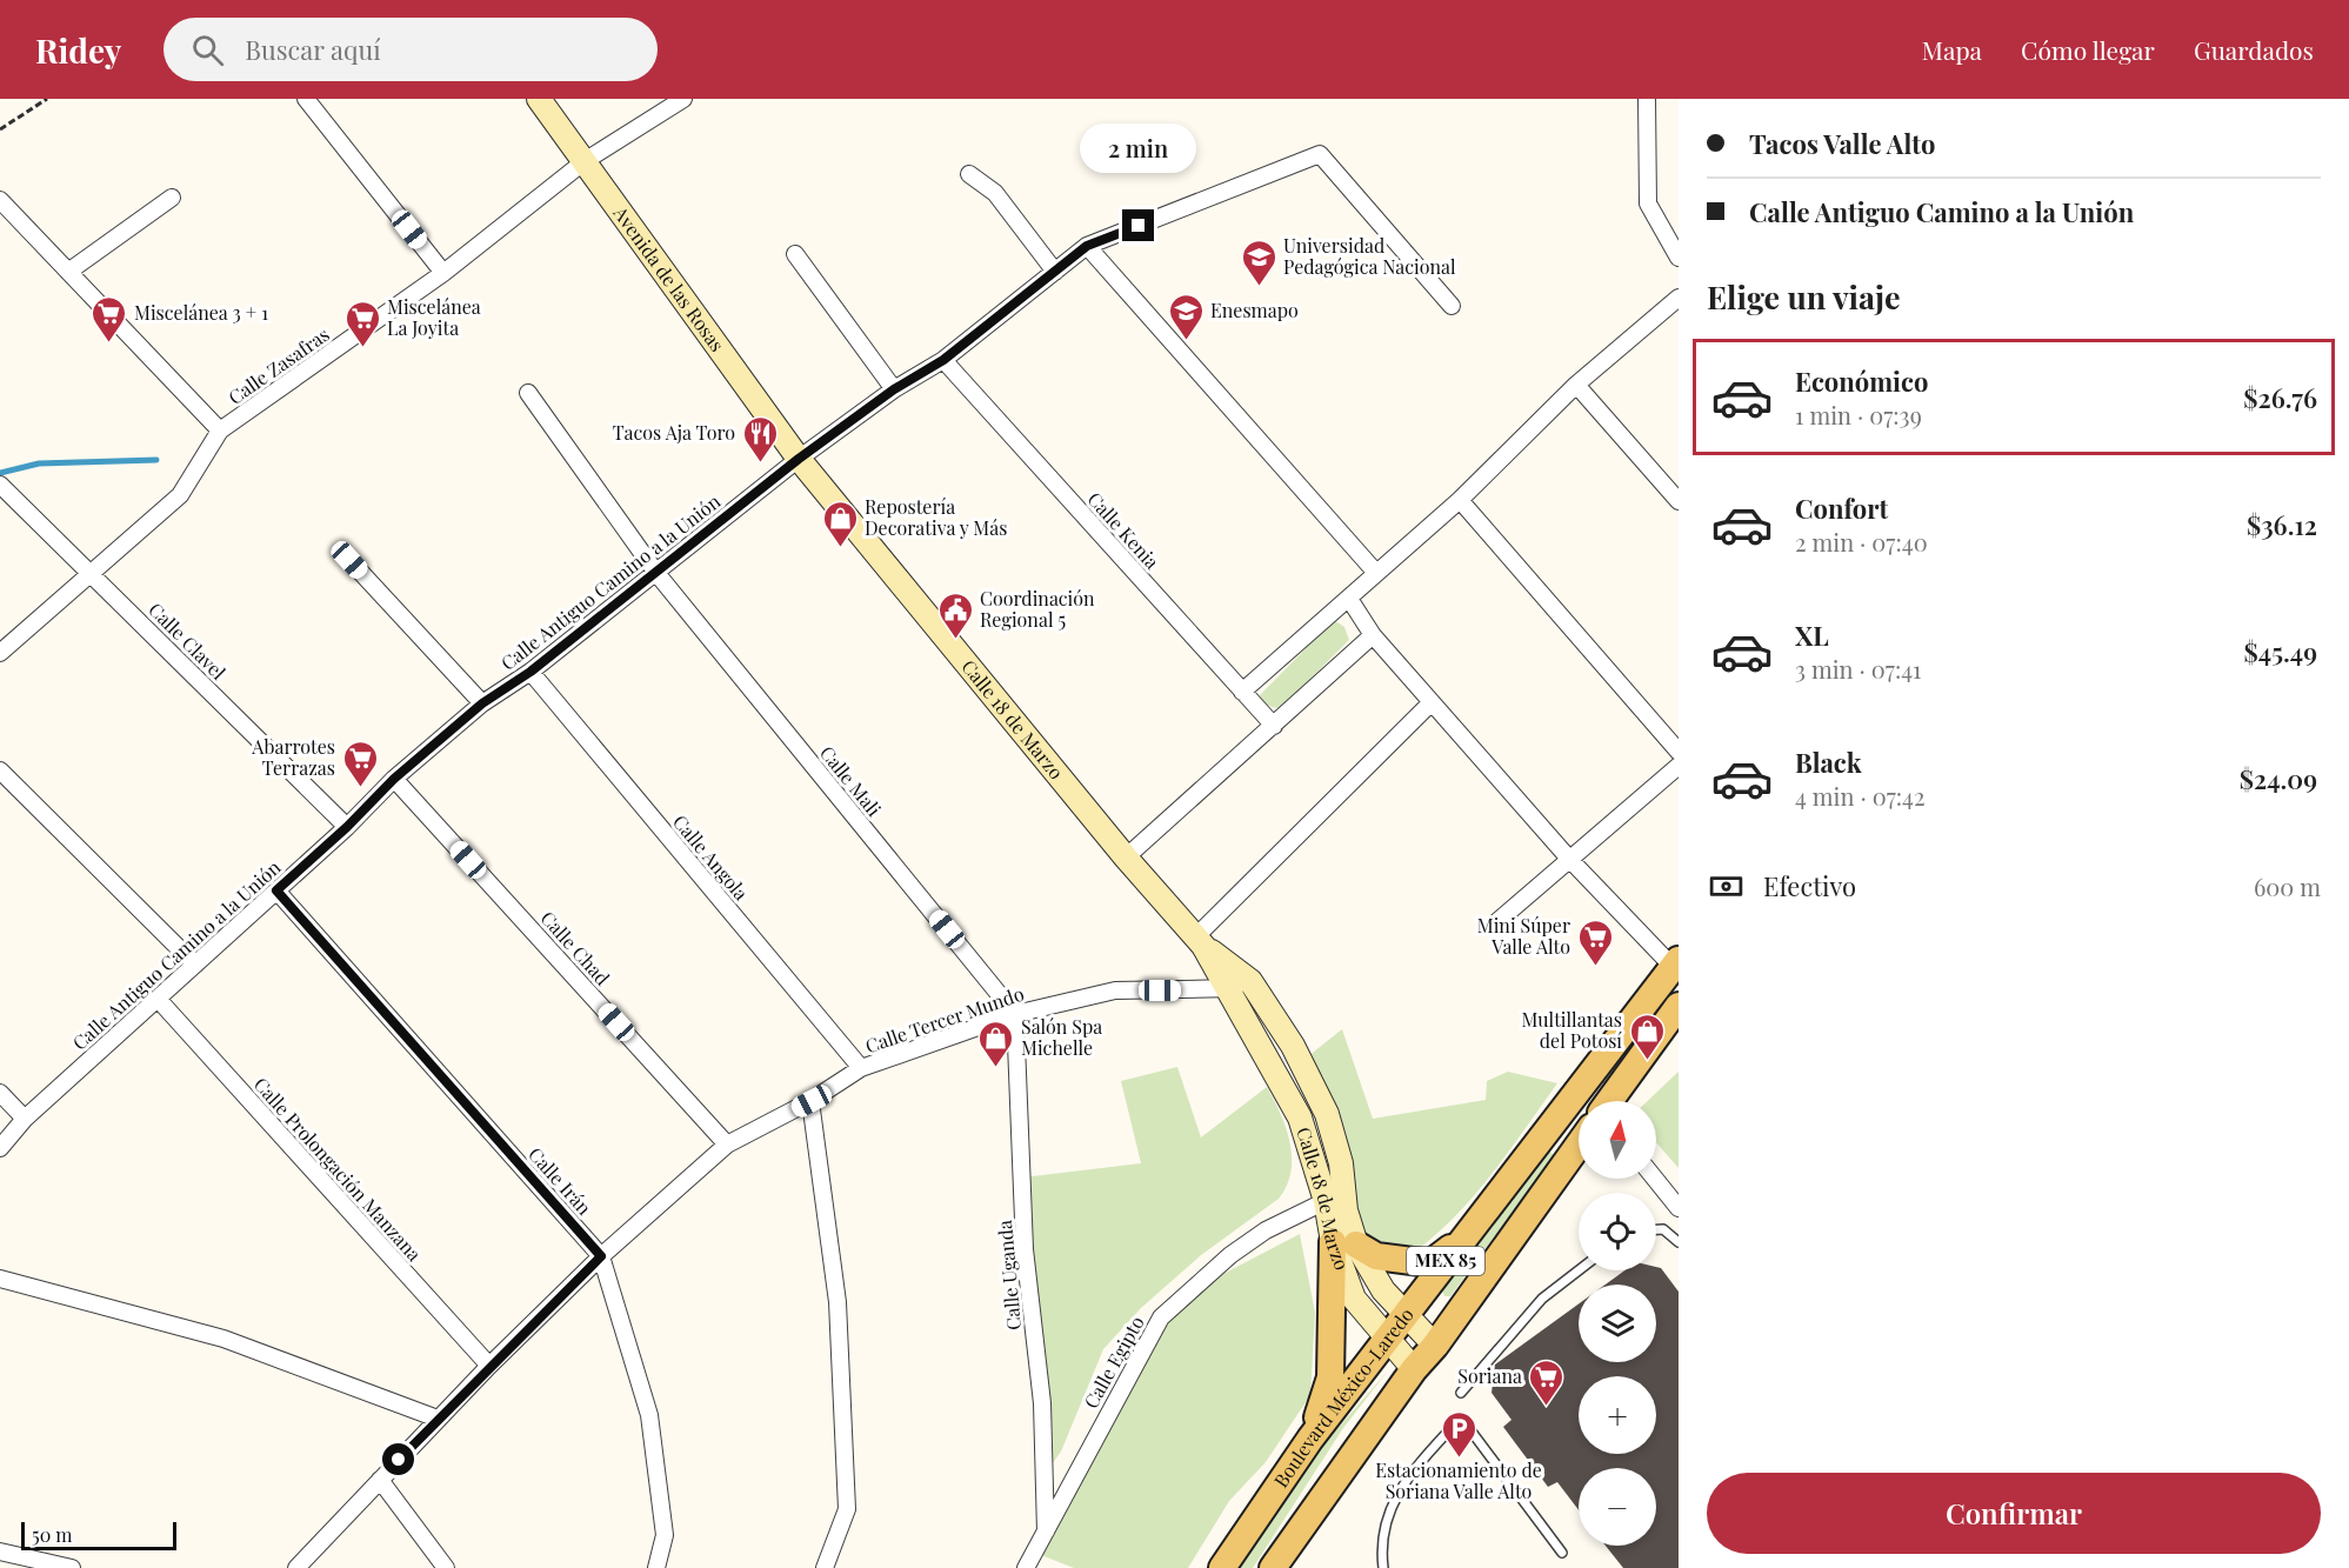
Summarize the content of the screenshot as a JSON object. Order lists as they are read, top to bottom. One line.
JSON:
{"streets":{"main road":["MEX 85","Boulevard México-Laredo"],"street":["Avenida de las Rosas","Calle Zasafras","Calle Kenia","Calle Antiguo Camino a la Unión","Calle Clavel","Calle 18 de Marzo","Calle Mali","Calle Angola","Calle Chad","Calle Tercer Mundo","Calle Prolongación Manzana","Calle Irán","Calle Uganda","Calle Egipto"]},"crossings":[["Avenida de las Rosas","Calle Zasafras"],["Avenida de las Rosas","Calle Antiguo Camino a la Unión"],["Avenida de las Rosas","Calle 18 de Marzo"],["Calle Zasafras","Calle Clavel"],["Calle Kenia","Calle Antiguo Camino a la Unión"],["Calle Antiguo Camino a la Unión","Calle Clavel"],["Calle Antiguo Camino a la Unión","Calle 18 de Marzo"],["Calle Antiguo Camino a la Unión","Calle Mali"],["Calle Antiguo Camino a la Unión","Calle Angola"],["Calle Antiguo Camino a la Unión","Calle Chad"],["Calle Antiguo Camino a la Unión","Calle Prolongación Manzana"],["Calle Antiguo Camino a la Unión","Calle Irán"],["Calle 18 de Marzo","Calle Tercer Mundo"],["Calle 18 de Marzo","Calle Egipto"],["Calle 18 de Marzo","Boulevard México-Laredo"],["Calle Mali","Calle Tercer Mundo"],["Calle Mali","Calle Uganda"],["Calle Angola","Calle Tercer Mundo"],["Calle Chad","Calle Tercer Mundo"],["Calle Tercer Mundo","Calle Prolongación Manzana"],["Calle Tercer Mundo","Calle Irán"],["Calle Tercer Mundo","Calle Uganda"],["Calle Uganda","Calle Egipto"]],"places":{"school or university":["Universidad Pedagógica Nacional","Enesmapo"],"supermarket":["Miscelánea 3 + 1","Miscelánea La Joyita","Abarrotes Terrazas","Mini Súper Valle Alto","Soriana"],"restaurant":["Tacos Aja Toro"],"shop":["Repostería Decorativa y Más","Multillantas del Potosí","Salón Spa Michelle"],"public building":["Coordinación Regional 5"],"parking":["Estacionamiento de Soriana Valle Alto"]},"scale_bar":"50 m","north":"top","page":{"header":"Ridey","search":"Buscar aquí","nav":["Mapa","Cómo llegar","Guardados"],"banner":["Tacos Valle Alto","Calle Antiguo Camino a la Unión"],"bubble":"2 min","heading":"Elige un viaje","list":[{"name":"Económico","note":"1 min · 07:39","value":"$26.76"},{"name":"Confort","note":"2 min · 07:40","value":"$36.12"},{"name":"XL","note":"3 min · 07:41","value":"$45.49"},{"name":"Black","note":"4 min · 07:42","value":"$24.09"}],"pay":["Efectivo","600 m"],"map_buttons":["+","−"],"buttons":"Confirmar","scale":"50 m"}}
